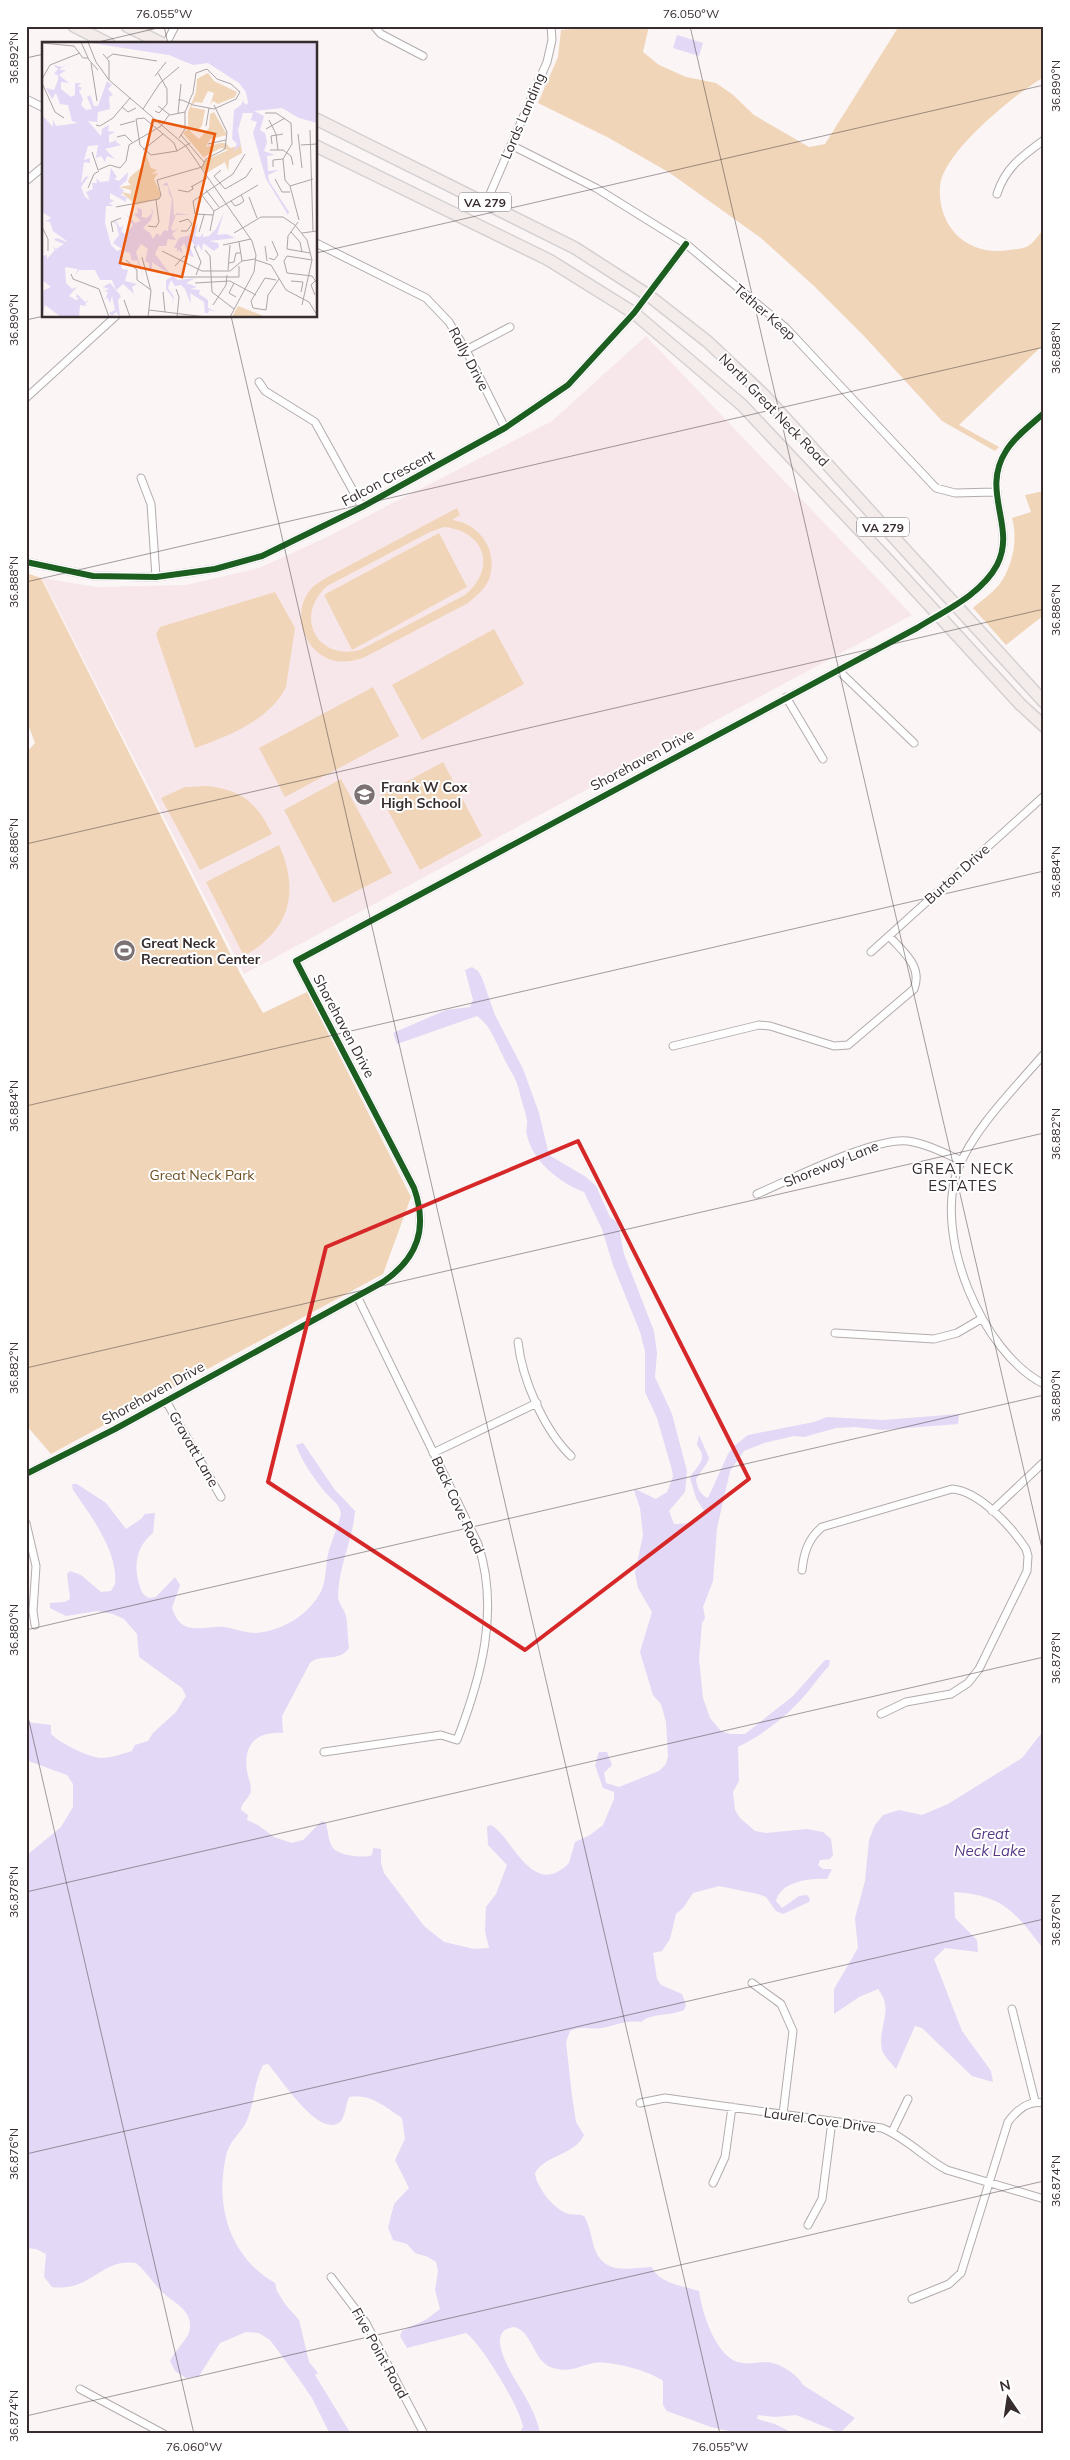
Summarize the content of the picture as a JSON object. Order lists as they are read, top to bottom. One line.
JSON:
{"streets":{"main road":["VA 279","North Great Neck Road"],"street":["Lords Landing","Tether Keep","Rally Drive","Falcon Crescent","Shorehaven Drive","Burton Drive","Shoreway Lane","Gravatt Lane","Back Cove Road","Laurel Cove Drive","Five Point Road"]},"crossings":[["Lords Landing","Tether Keep"],["Lords Landing","North Great Neck Road"],["Tether Keep","Falcon Crescent"],["Tether Keep","Shorehaven Drive"],["Rally Drive","Falcon Crescent"],["North Great Neck Road","Falcon Crescent"],["North Great Neck Road","Shorehaven Drive"],["Shorehaven Drive","Gravatt Lane"],["Shorehaven Drive","Back Cove Road"]],"districts":["GREAT NECK ESTATES"],"water":["Great Neck Lake"],"parks":["Great Neck Park"],"places":{"school or university":["Frank W Cox High School"],"sports":["Great Neck Recreation Center"]},"north":"top","coordinates":["76.055°W","76.050°W","36.892°N","36.890°N","36.888°N","36.886°N","36.884°N","36.882°N","36.880°N","36.878°N","36.876°N","36.874°N","76.060°W"]}
